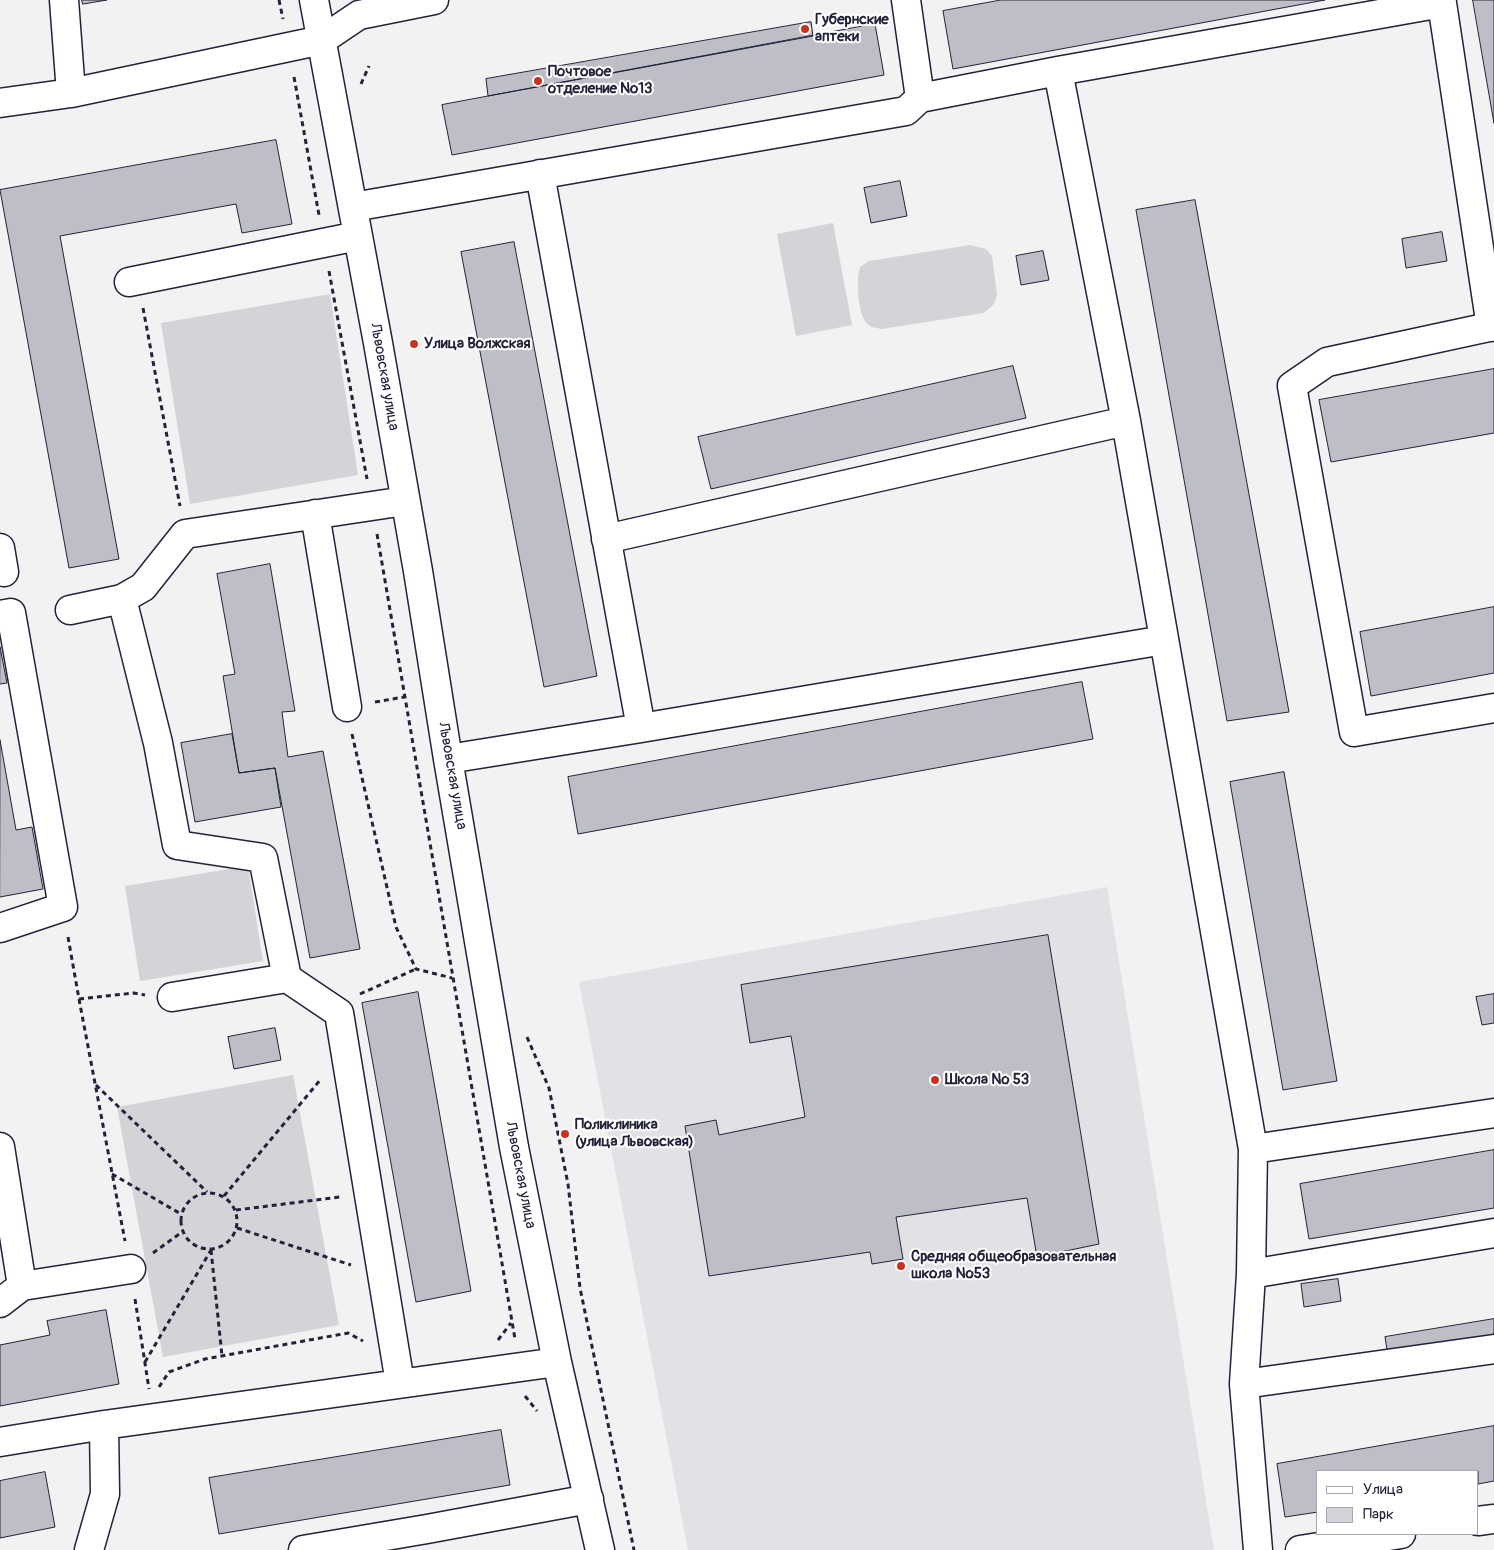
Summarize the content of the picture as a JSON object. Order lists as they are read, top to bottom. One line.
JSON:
{"streets":{"street":["Львовская улица"]},"places":["Губернские аптеки","Почтовое отделение №13","Улица Волжская","Школа № 53","Поликлиника (улица Львовская)","Средняя общеобразовательная школа №53"],"legend":["Улица","Парк"]}
